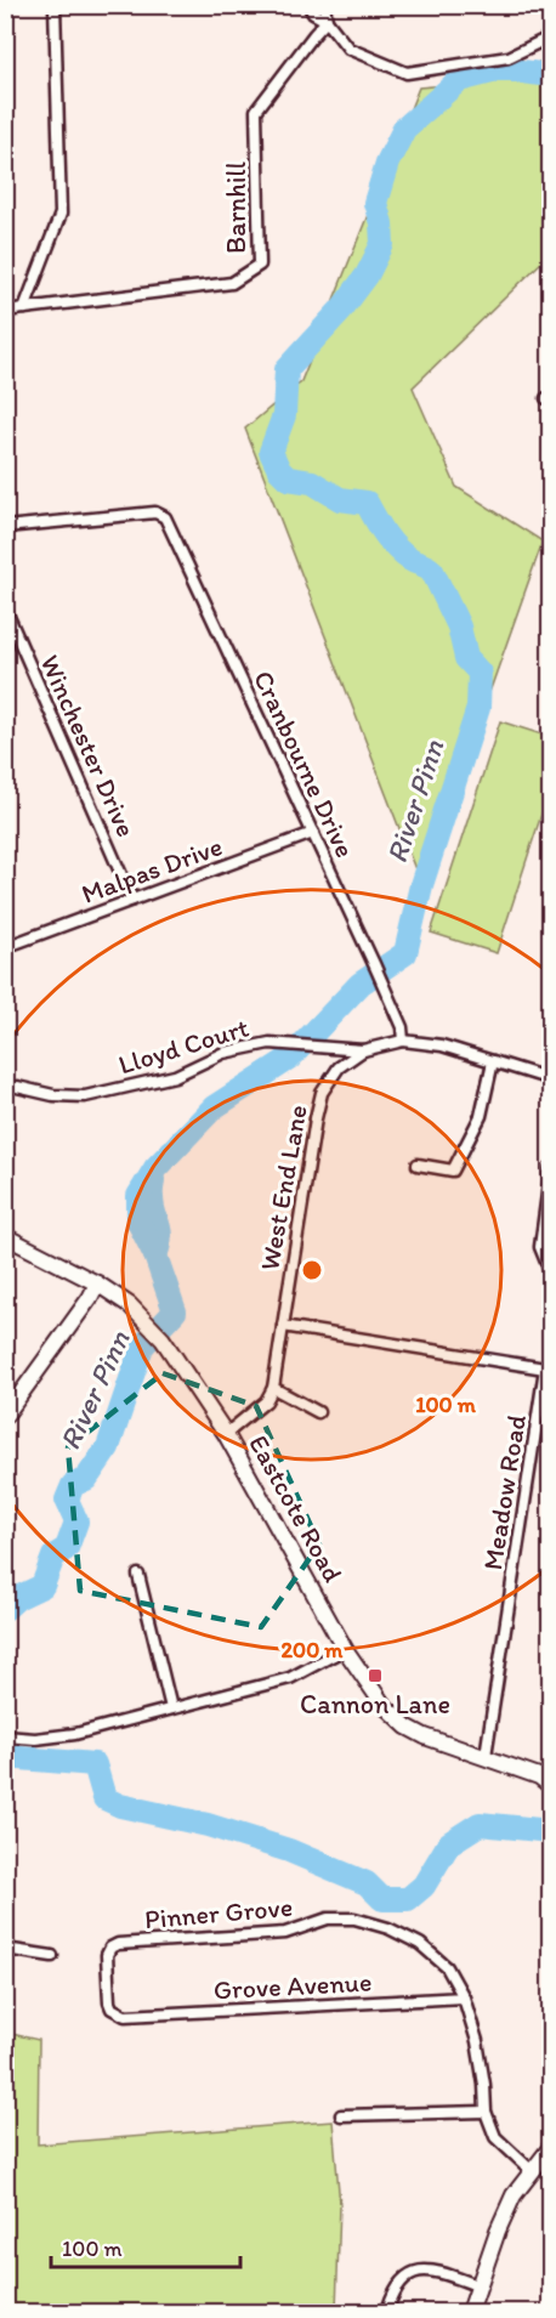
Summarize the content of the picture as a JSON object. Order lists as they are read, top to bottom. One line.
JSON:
{"streets":{"street":["Barnhill","Winchester Drive","Cranbourne Drive","Malpas Drive","Lloyd Court","West End Lane","Meadow Road","Eastcote Road","Pinner Grove","Grove Avenue"]},"crossings":[["Winchester Drive","Malpas Drive"],["Cranbourne Drive","Malpas Drive"],["Cranbourne Drive","West End Lane"],["Lloyd Court","West End Lane"],["West End Lane","Meadow Road"],["Meadow Road","Eastcote Road"],["Pinner Grove","Grove Avenue"]],"water":["River Pinn"],"places":{"transit":["Cannon Lane"]},"scale_bar":"100 m","rings":["100 m","200 m"]}
